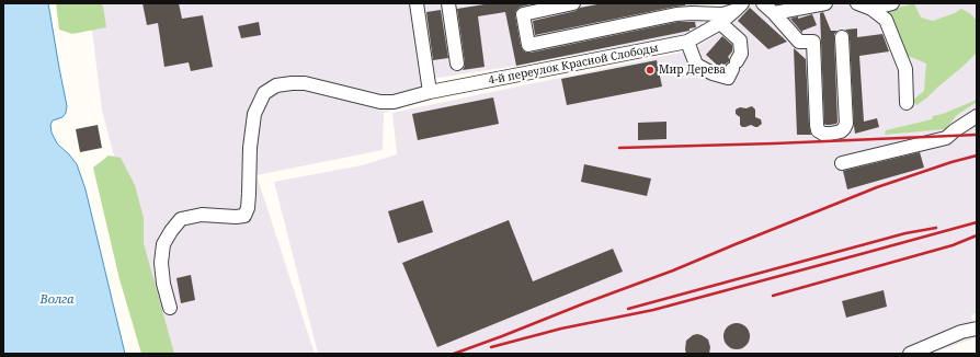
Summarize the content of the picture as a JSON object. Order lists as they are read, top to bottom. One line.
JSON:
{"streets":{"street":["4-й переулок Красной Слободы"]},"water":["Волга"],"places":["Мир Дерева"]}
